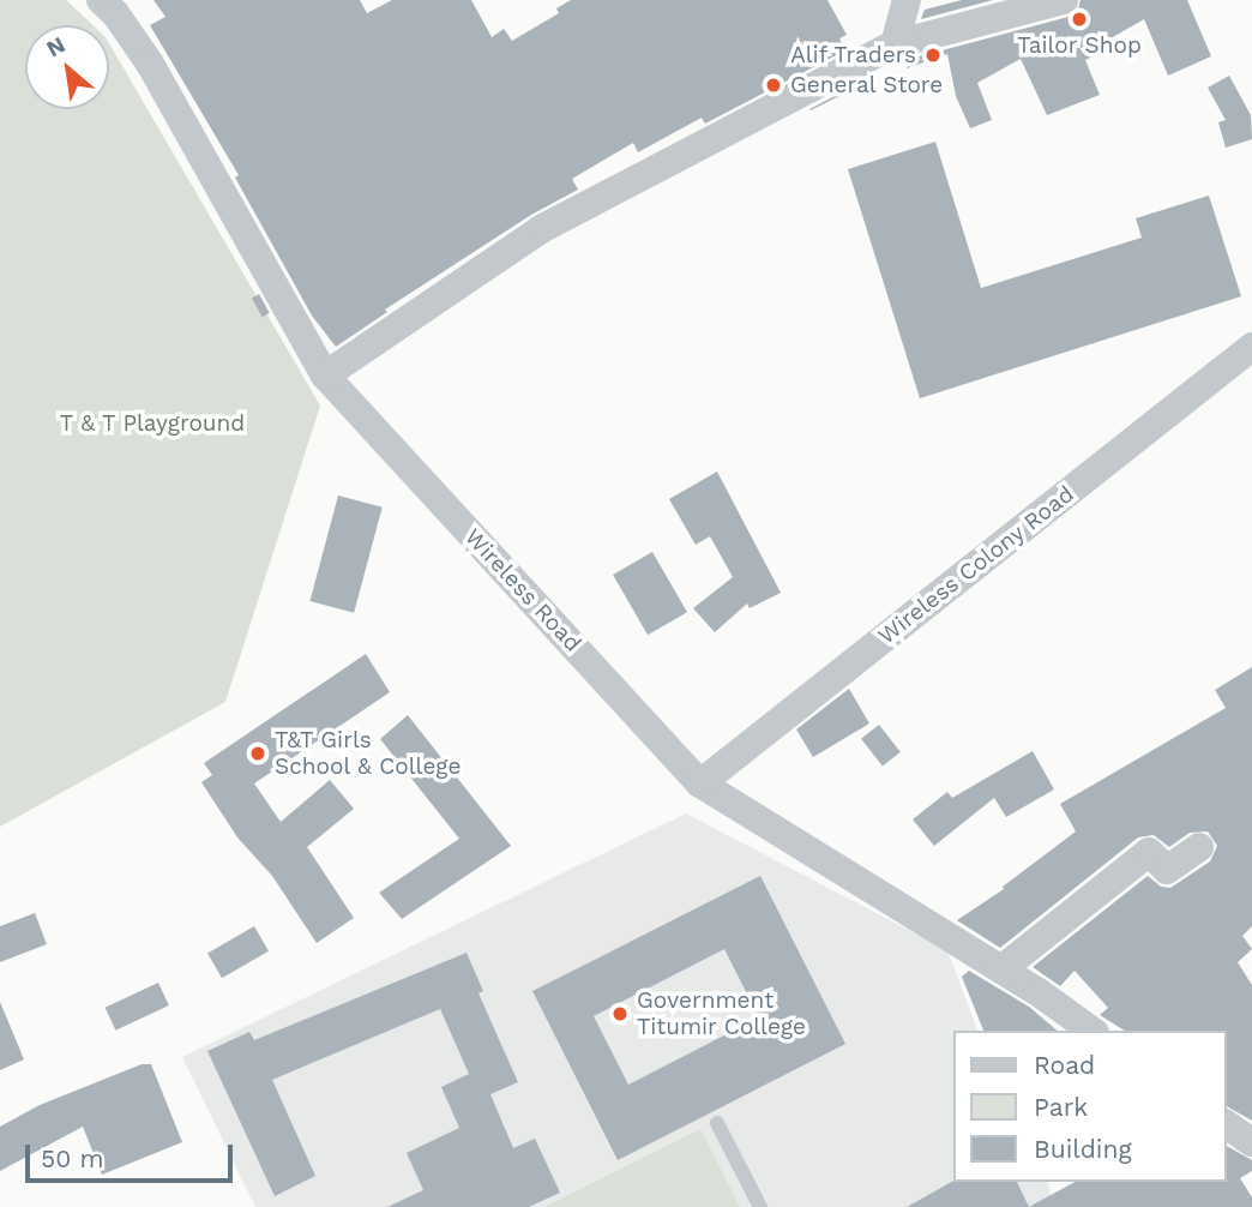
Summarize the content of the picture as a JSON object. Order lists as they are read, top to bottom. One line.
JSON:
{"streets":{"street":["Wireless Colony Road","Wireless Road"]},"crossings":[["Wireless Colony Road","Wireless Road"]],"parks":["T & T Playground"],"places":["Tailor Shop","Alif Traders","General Store","T&T Girls School & College","Government Titumir College"],"legend":["Road","Park","Building"],"scale_bar":"50 m","north":"top left"}
